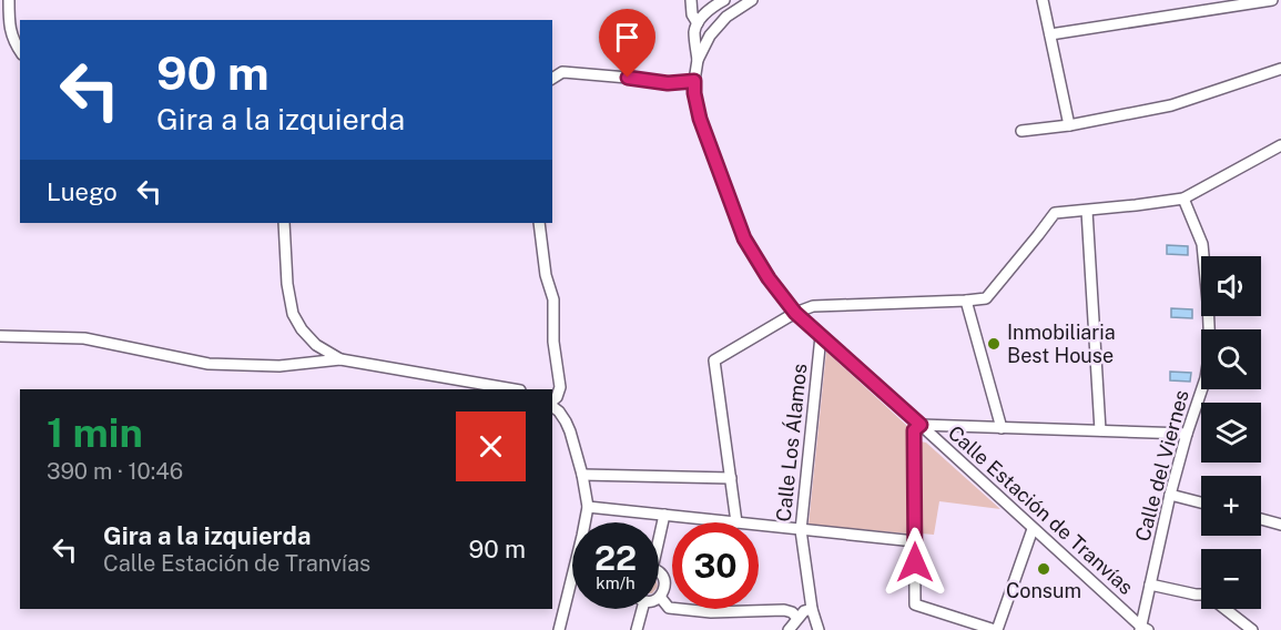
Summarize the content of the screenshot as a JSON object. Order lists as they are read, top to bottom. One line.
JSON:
{"streets":{"street":["Calle Los Álamos","Calle del Viernes","Calle Estación de Tranvías"]},"crossings":[["Calle Los Álamos","Calle Estación de Tranvías"],["Calle del Viernes","Calle Estación de Tranvías"]],"places":["Inmobiliaria Best House","Consum"],"page":{"turn":["90 m","Gira a la izquierda"],"then":"Luego","map_buttons":["+","−"],"heading":["1 min","390 m · 10:46"],"list":[{"name":"Gira a la izquierda","note":"Calle Estación de Tranvías","value":"90 m"}],"speed":"22 km/h","limit":"30"}}
